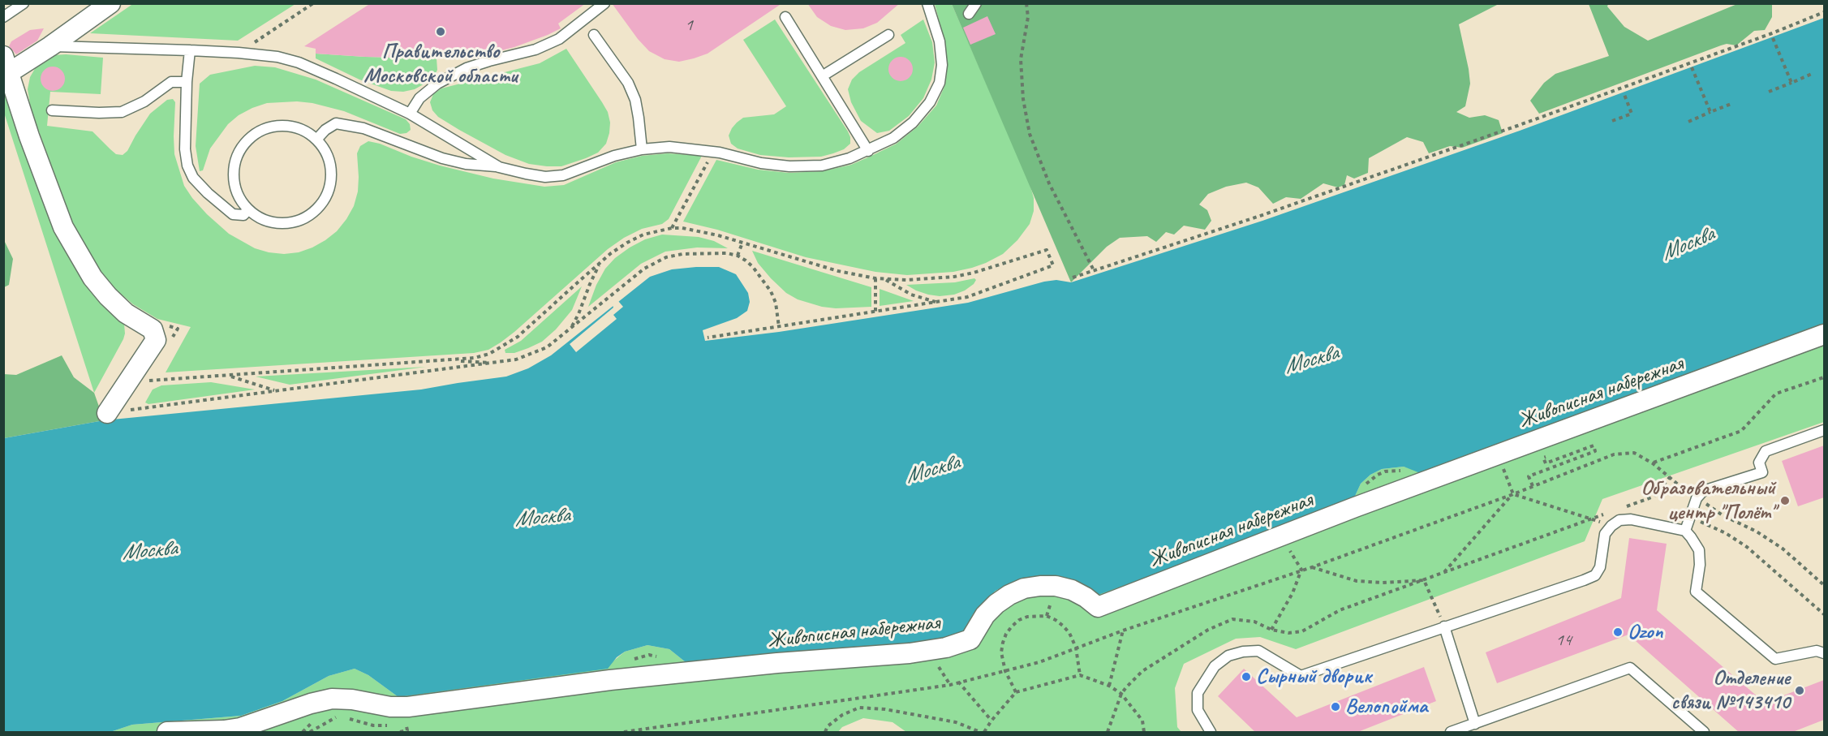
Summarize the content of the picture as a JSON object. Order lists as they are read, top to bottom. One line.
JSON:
{"streets":{"street":["Живописная набережная"]},"water":["Москва"],"places":["Правительство Московской области","Образовательный центр \"Полёт\"","Ozon","Сырный дворик","Отделение связи №143410","Велопойма"],"house_numbers":["1","14"]}
